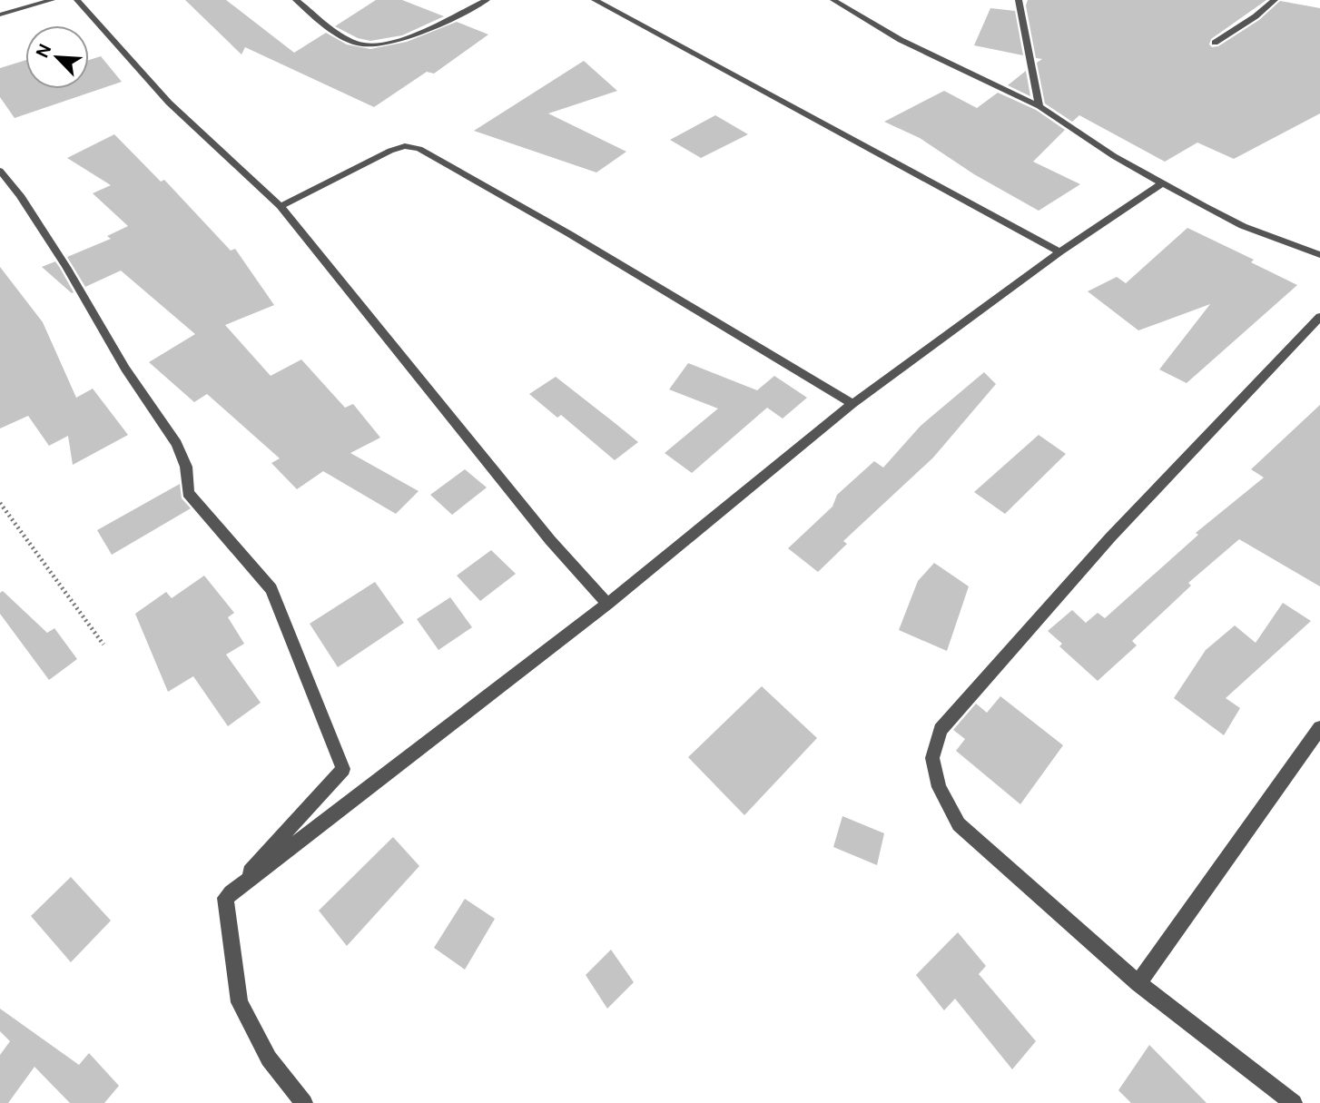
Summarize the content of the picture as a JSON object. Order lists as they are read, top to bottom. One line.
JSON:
{"north":"top left"}
